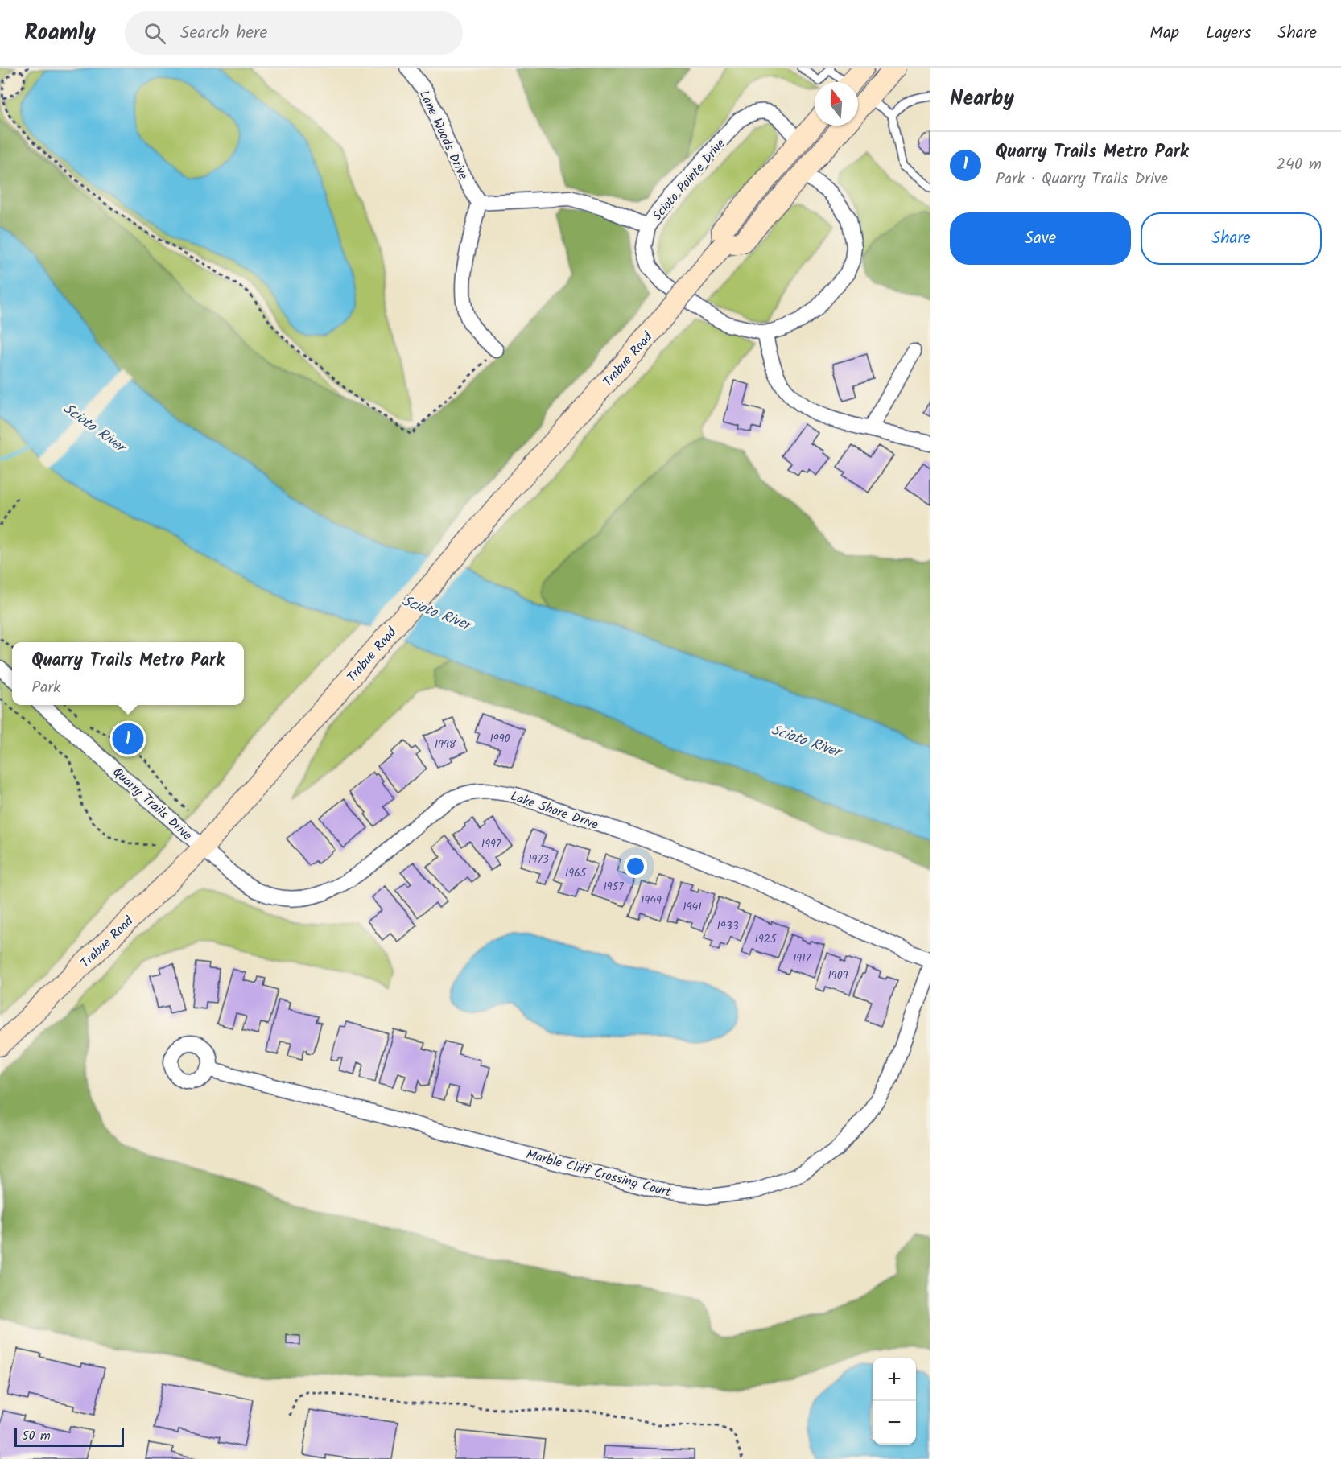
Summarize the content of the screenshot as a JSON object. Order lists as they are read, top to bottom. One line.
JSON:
{"streets":{"main road":["Trabue Road"],"street":["Lane Woods Drive","Scioto Pointe Drive","Quarry Trails Drive","Lake Shore Drive","Marble Cliff Crossing Court"]},"crossings":[["Scioto Pointe Drive","Trabue Road"],["Trabue Road","Quarry Trails Drive"],["Trabue Road","Lake Shore Drive"],["Quarry Trails Drive","Lake Shore Drive"],["Lake Shore Drive","Marble Cliff Crossing Court"]],"water":["Scioto River"],"house_numbers":["1990","1998","1997","1973","1965","1957","1949","1941","1933","1925","1917","1909"],"scale_bar":"50 m","north":"top","page":{"header":"Roamly","search":"Search here","nav":["Map","Layers","Share"],"heading":"Nearby","list":[{"mark":"1","name":"Quarry Trails Metro Park","note":"Park · Quarry Trails Drive","value":"240 m"}],"buttons":["Save","Share"],"popup":["Quarry Trails Metro Park","Park"],"pins":"1","map_buttons":["+","−"],"scale":"50 m"}}
